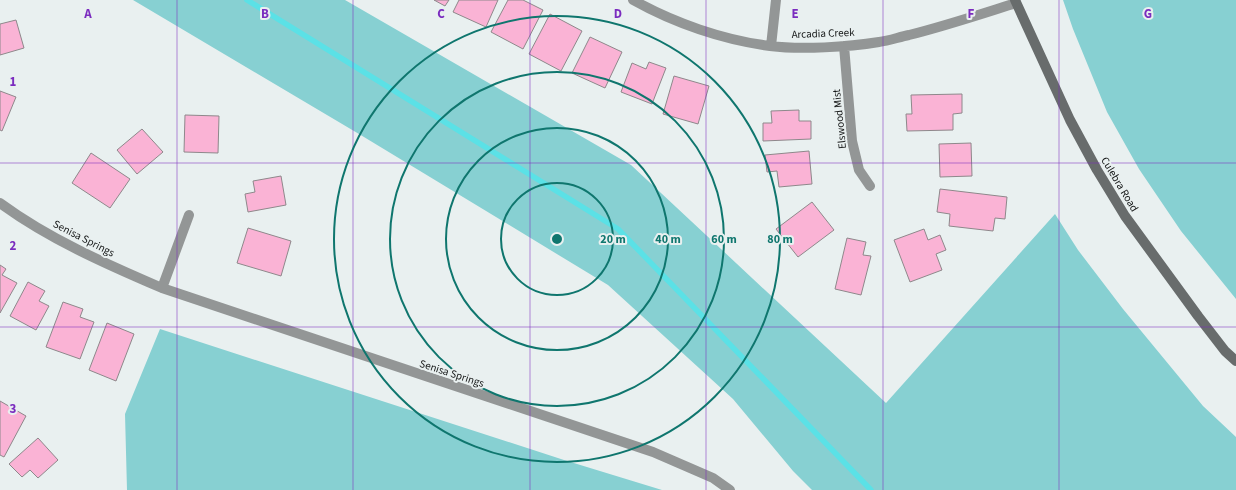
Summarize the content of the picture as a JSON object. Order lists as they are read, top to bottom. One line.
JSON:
{"streets":{"main road":["Culebra Road"],"street":["Arcadia Creek","Elswood Mist","Senisa Springs"]},"crossings":[["Arcadia Creek","Elswood Mist"],["Arcadia Creek","Culebra Road"]],"grid":{"columns":["A","B","C","D","E","F","G"],"rows":["1","2","3"]},"rings":["20 m","40 m","60 m","80 m"]}
